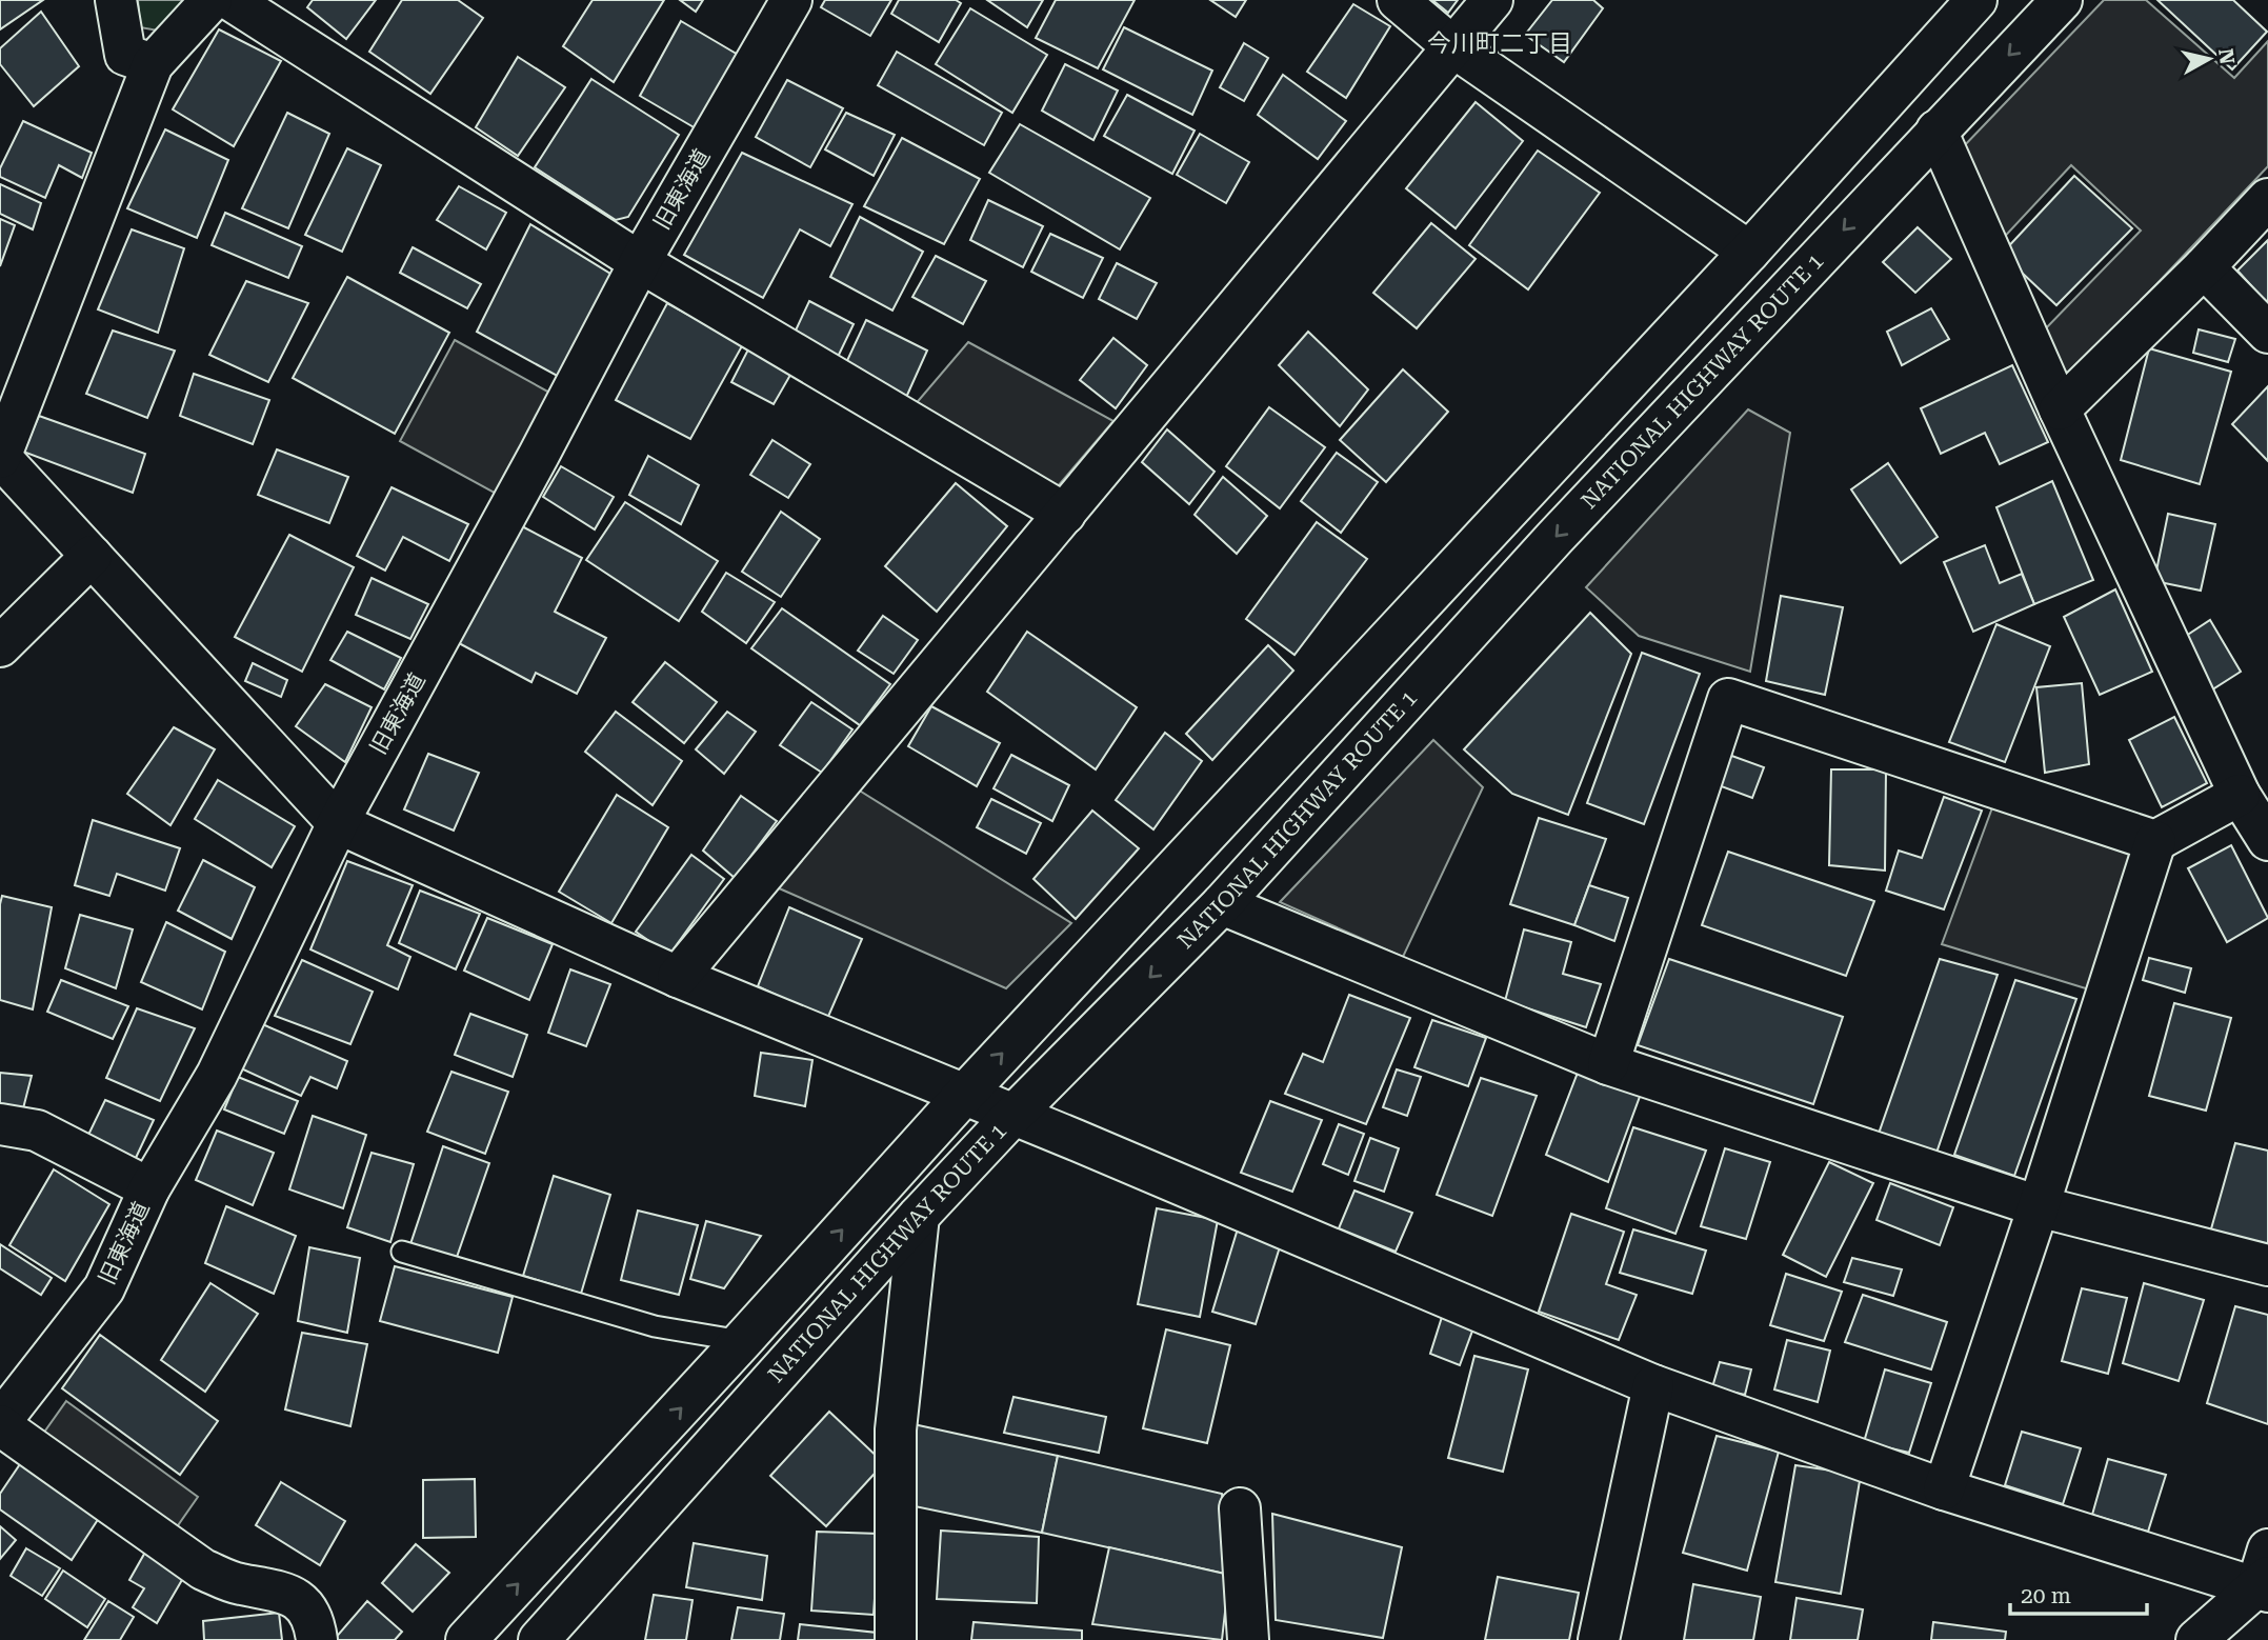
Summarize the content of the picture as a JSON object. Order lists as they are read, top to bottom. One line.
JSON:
{"streets":{"main road":["旧東海道","NATIONAL HIGHWAY ROUTE 1"]},"districts":["今川町二丁目"],"scale_bar":"20 m","north":"right"}
